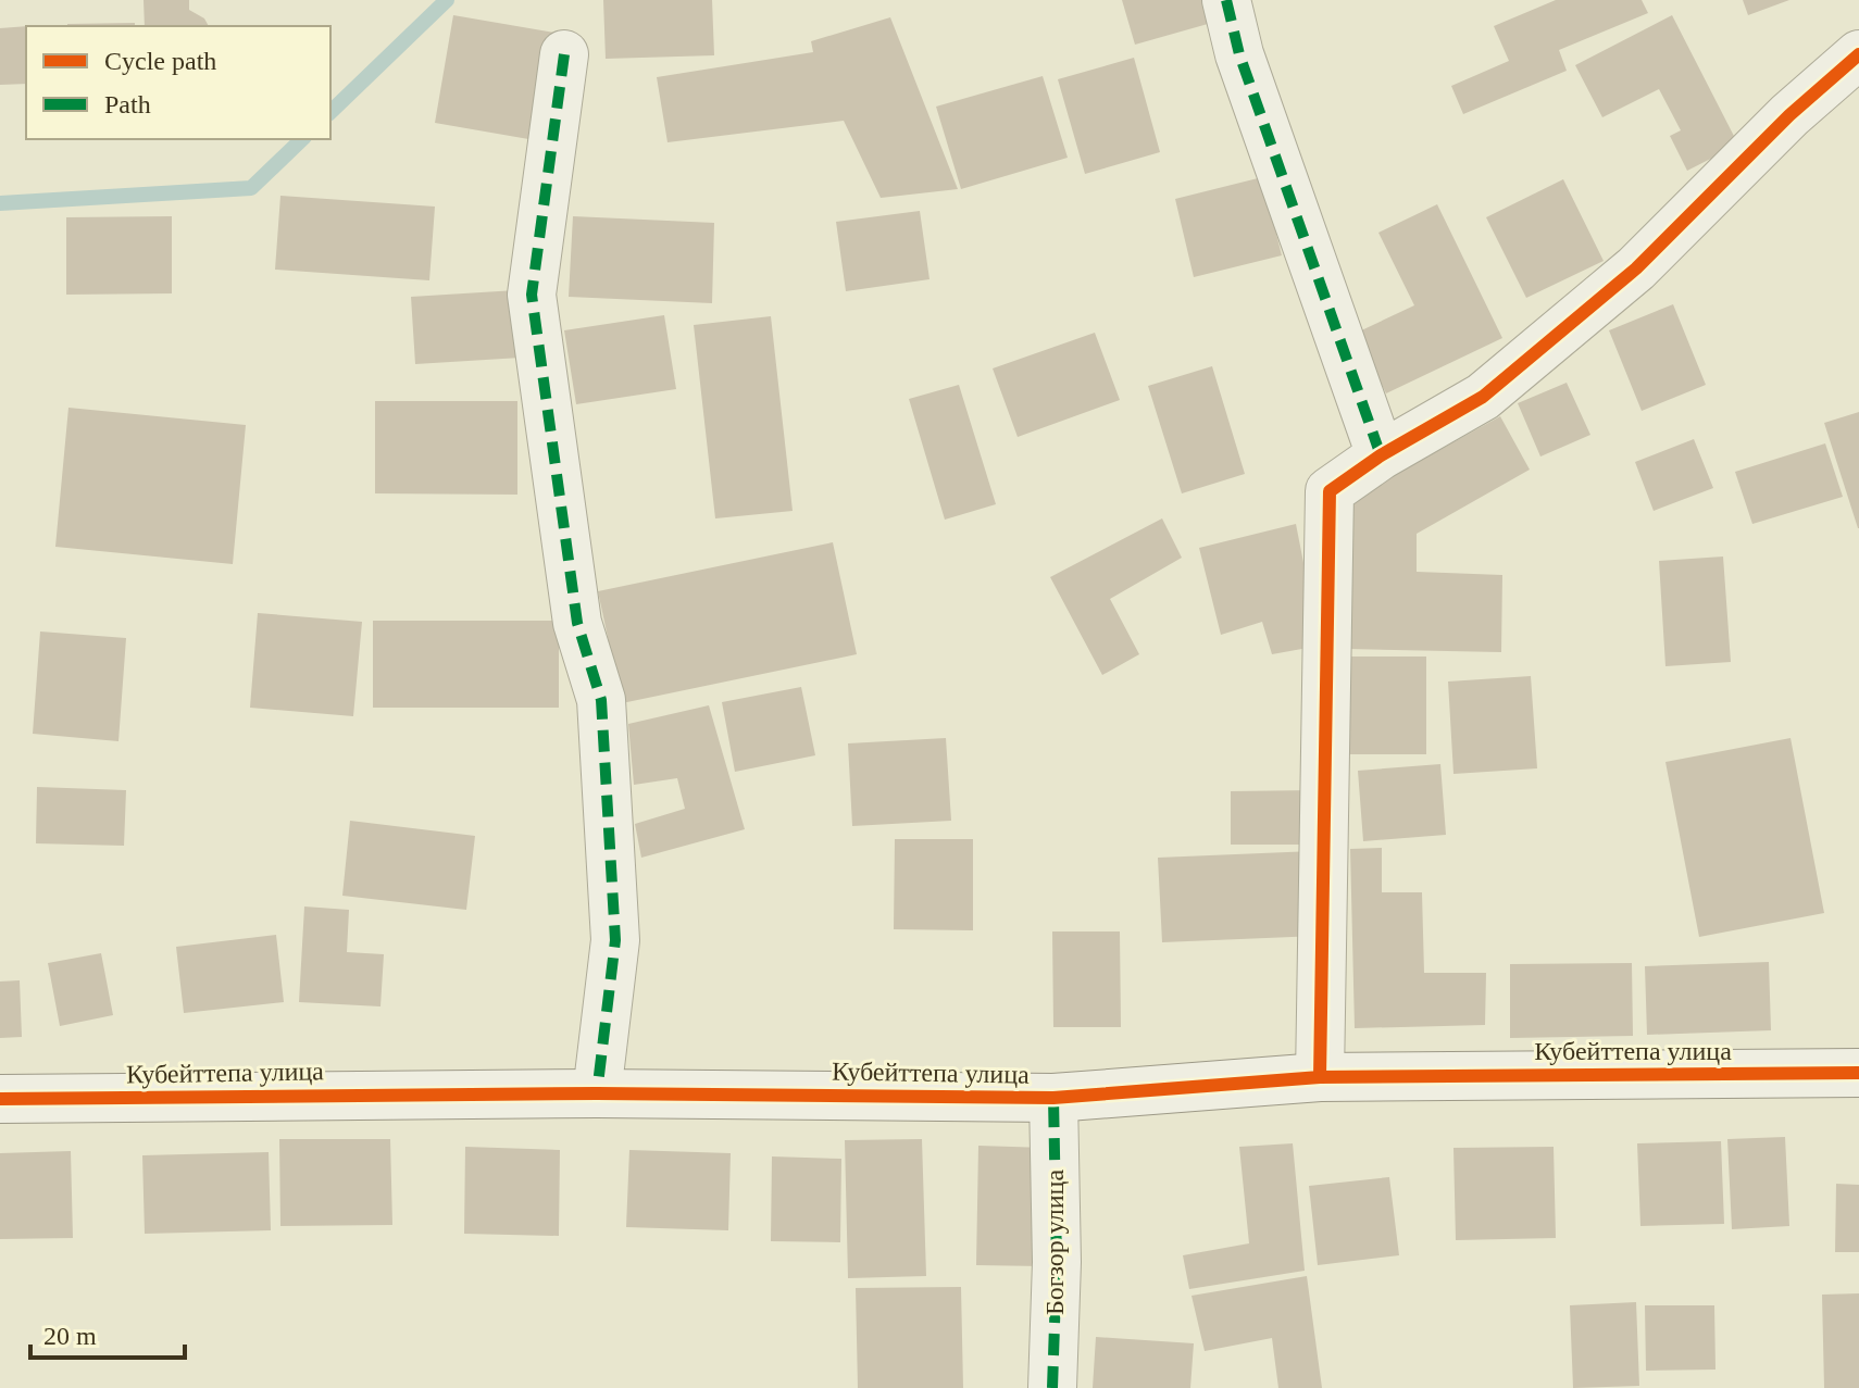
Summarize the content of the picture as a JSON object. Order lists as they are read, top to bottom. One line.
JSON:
{"streets":{"street":["Кубейттепа улица","Богзор улица"]},"crossings":[["Кубейттепа улица","Богзор улица"]],"legend":["Cycle path","Path"],"scale_bar":"20 m"}
